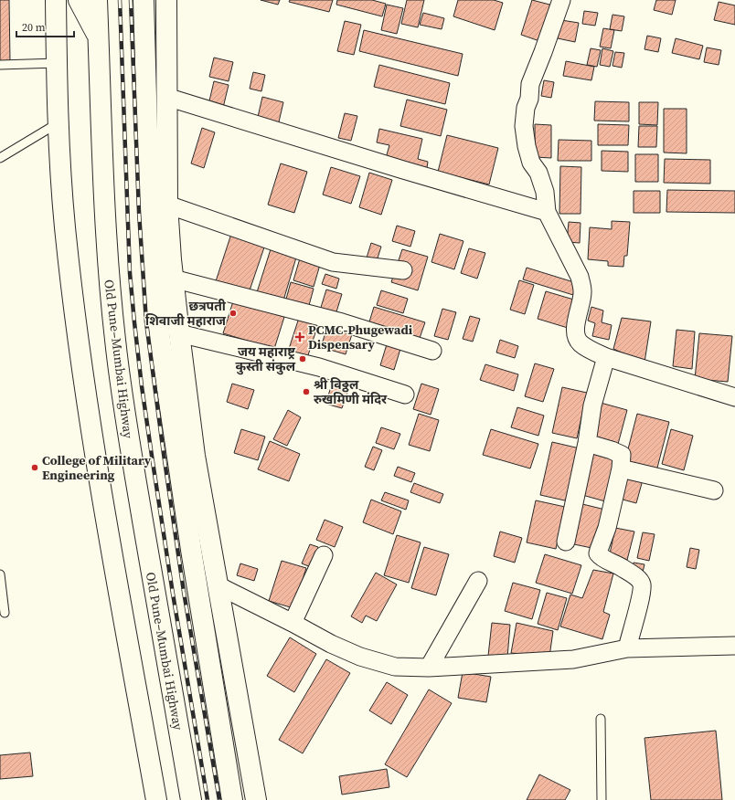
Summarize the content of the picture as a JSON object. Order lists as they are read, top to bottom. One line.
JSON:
{"streets":{"main road":["Old Pune–Mumbai Highway"]},"places":{"other":["छत्रपती शिवाजी महाराज","जय महाराष्ट्र कुस्ती संकुल","श्री विठ्ठल रुखमिणी मंदिर","College of Military Engineering"],"health":["PCMC-Phugewadi Dispensary"]},"scale_bar":"20 m"}
